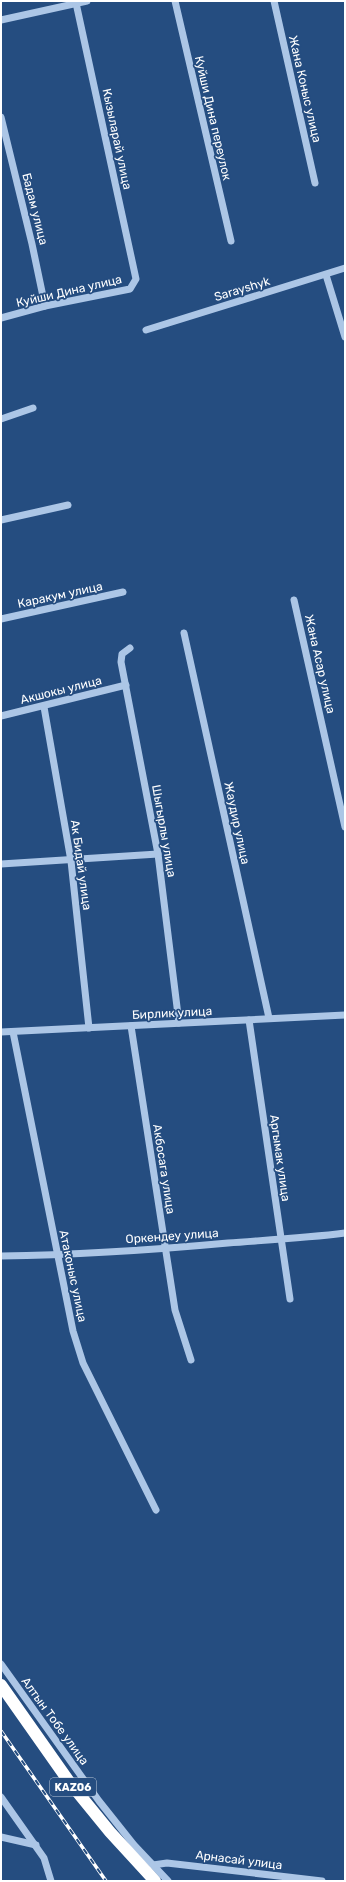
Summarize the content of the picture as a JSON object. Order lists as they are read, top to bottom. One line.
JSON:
{"streets":{"highway":["KАZ06"],"street":["Жана Коныс улица","Куйши Дина переулок","Кызыларай улица","Бадам улица","Sarayshyk","Куйши Дина улица","Каракум улица","Жана Асар улица","Акшокы улица","Жаудир улица","Шыгырлы улица","Ак Бидай улица","Бирлик улица","Аргымак улица","Акбосага улица","Оркендеу улица","Атаконыс улица","Алтын Тобе улица","Арнасай улица"]},"crossings":[["Кызыларай улица","Куйши Дина улица"],["Бадам улица","Куйши Дина улица"],["Акшокы улица","Шыгырлы улица"],["Акшокы улица","Ак Бидай улица"],["Жаудир улица","Бирлик улица"],["Шыгырлы улица","Бирлик улица"],["Ак Бидай улица","Бирлик улица"],["Бирлик улица","Аргымак улица"],["Бирлик улица","Акбосага улица"],["Бирлик улица","Атаконыс улица"],["Аргымак улица","Оркендеу улица"],["Акбосага улица","Оркендеу улица"],["Оркендеу улица","Атаконыс улица"],["Алтын Тобе улица","Арнасай улица"]]}
